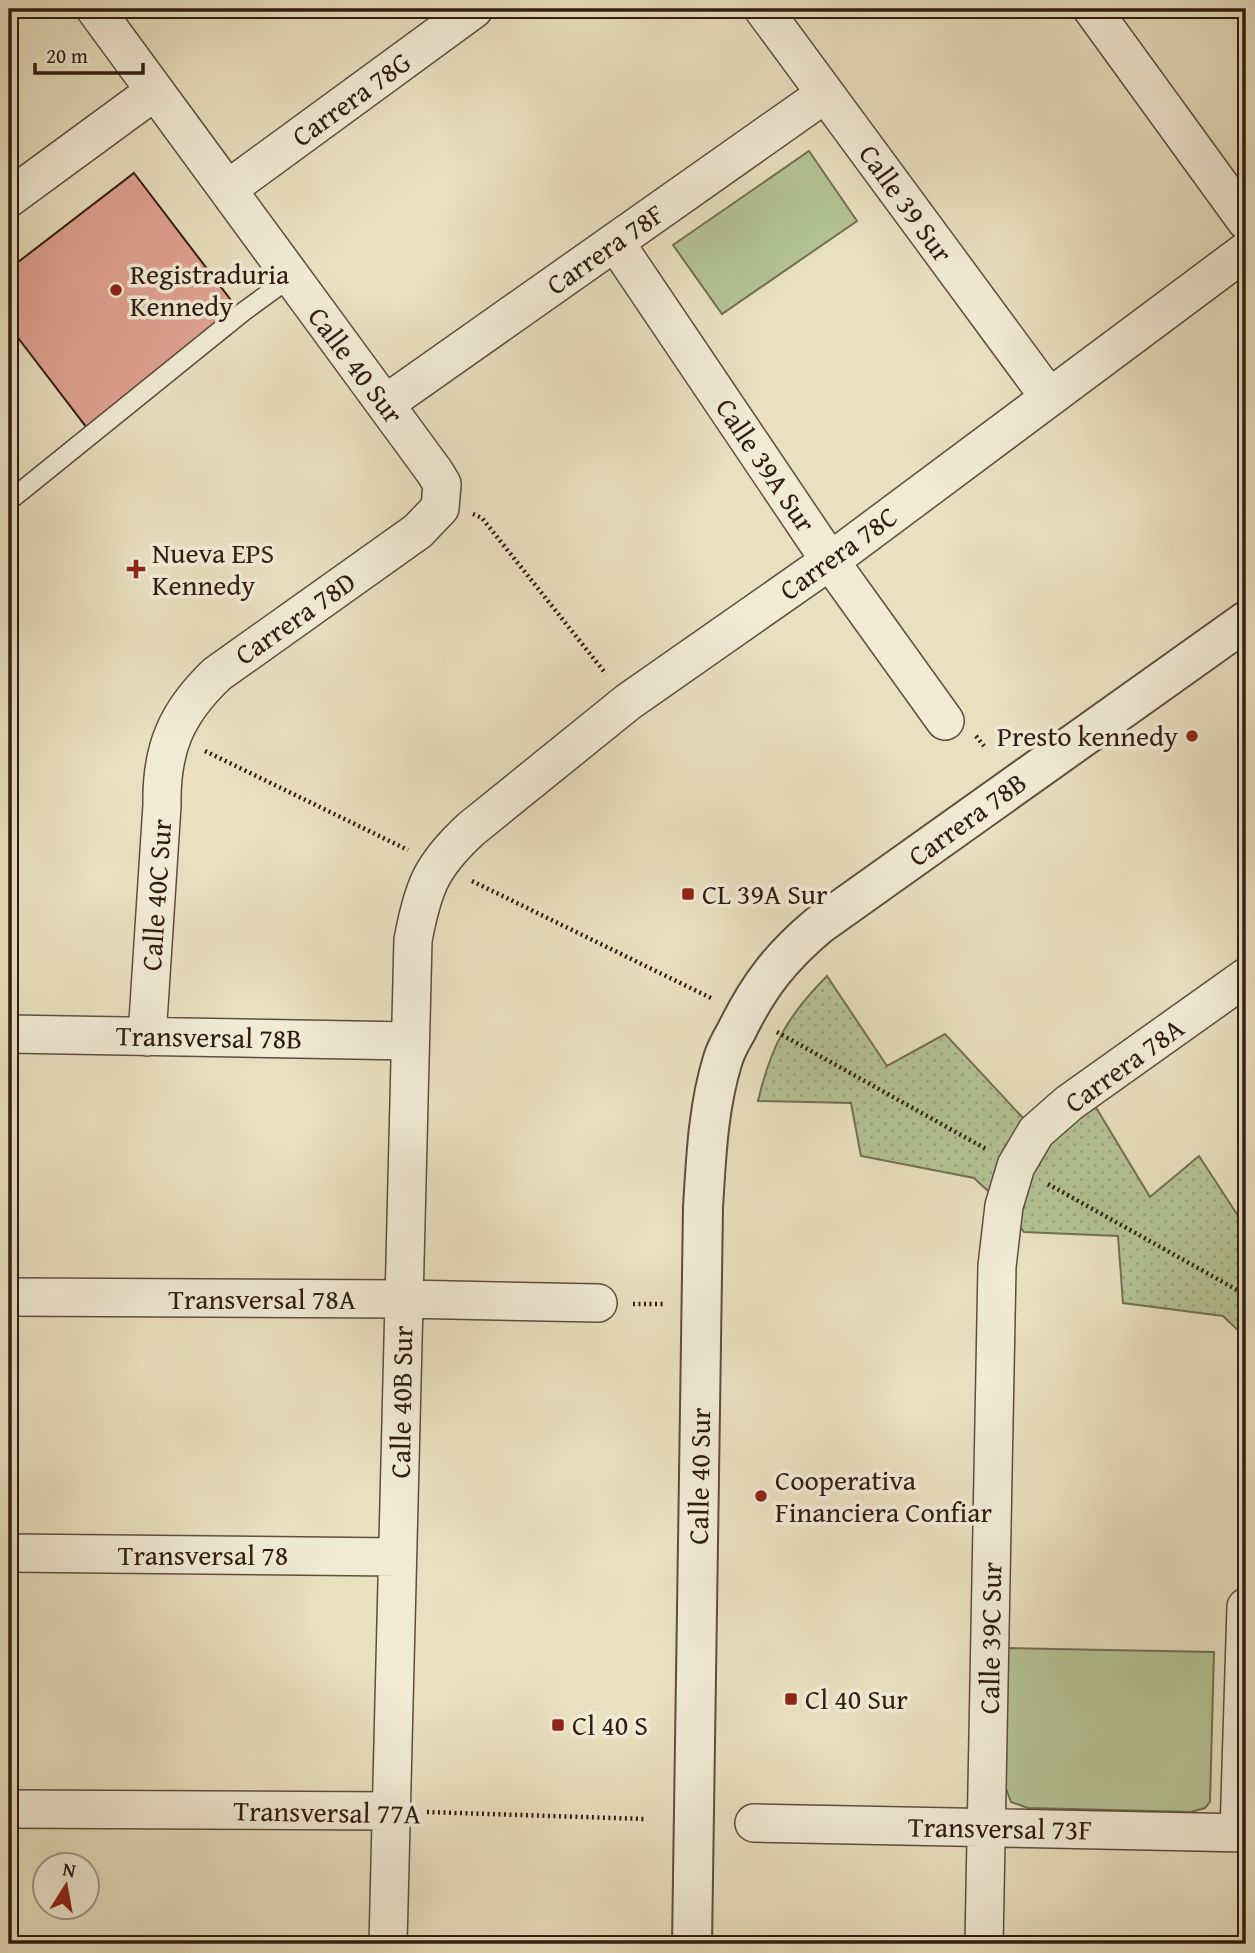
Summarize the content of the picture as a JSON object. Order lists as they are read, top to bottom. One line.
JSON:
{"streets":{"street":["Carrera 78G","Calle 39 Sur","Carrera 78F","Calle 40 Sur","Calle 39A Sur","Carrera 78C","Carrera 78D","Carrera 78B","Calle 40C Sur","Transversal 78B","Carrera 78A","Transversal 78A","Calle 40B Sur","Transversal 78","Calle 39C Sur","Transversal 77A","Transversal 73F"]},"crossings":[["Carrera 78G","Calle 40 Sur"],["Calle 39 Sur","Carrera 78F"],["Calle 39 Sur","Carrera 78C"],["Carrera 78F","Calle 40 Sur"],["Carrera 78F","Calle 39A Sur"],["Calle 40 Sur","Carrera 78D"],["Calle 40 Sur","Carrera 78B"],["Calle 39A Sur","Carrera 78C"],["Carrera 78C","Calle 40B Sur"],["Carrera 78D","Calle 40C Sur"],["Calle 40C Sur","Transversal 78B"],["Transversal 78B","Calle 40B Sur"],["Carrera 78A","Calle 39C Sur"],["Transversal 78A","Calle 40B Sur"],["Calle 40B Sur","Transversal 78"],["Calle 40B Sur","Transversal 77A"],["Calle 39C Sur","Transversal 73F"]],"places":{"other":["Registraduria Kennedy","Presto kennedy","Cooperativa Financiera Confiar"],"health":["Nueva EPS Kennedy"],"transit":["CL 39A Sur","Cl 40 Sur","Cl 40 S"]},"scale_bar":"20 m","north":"top"}
